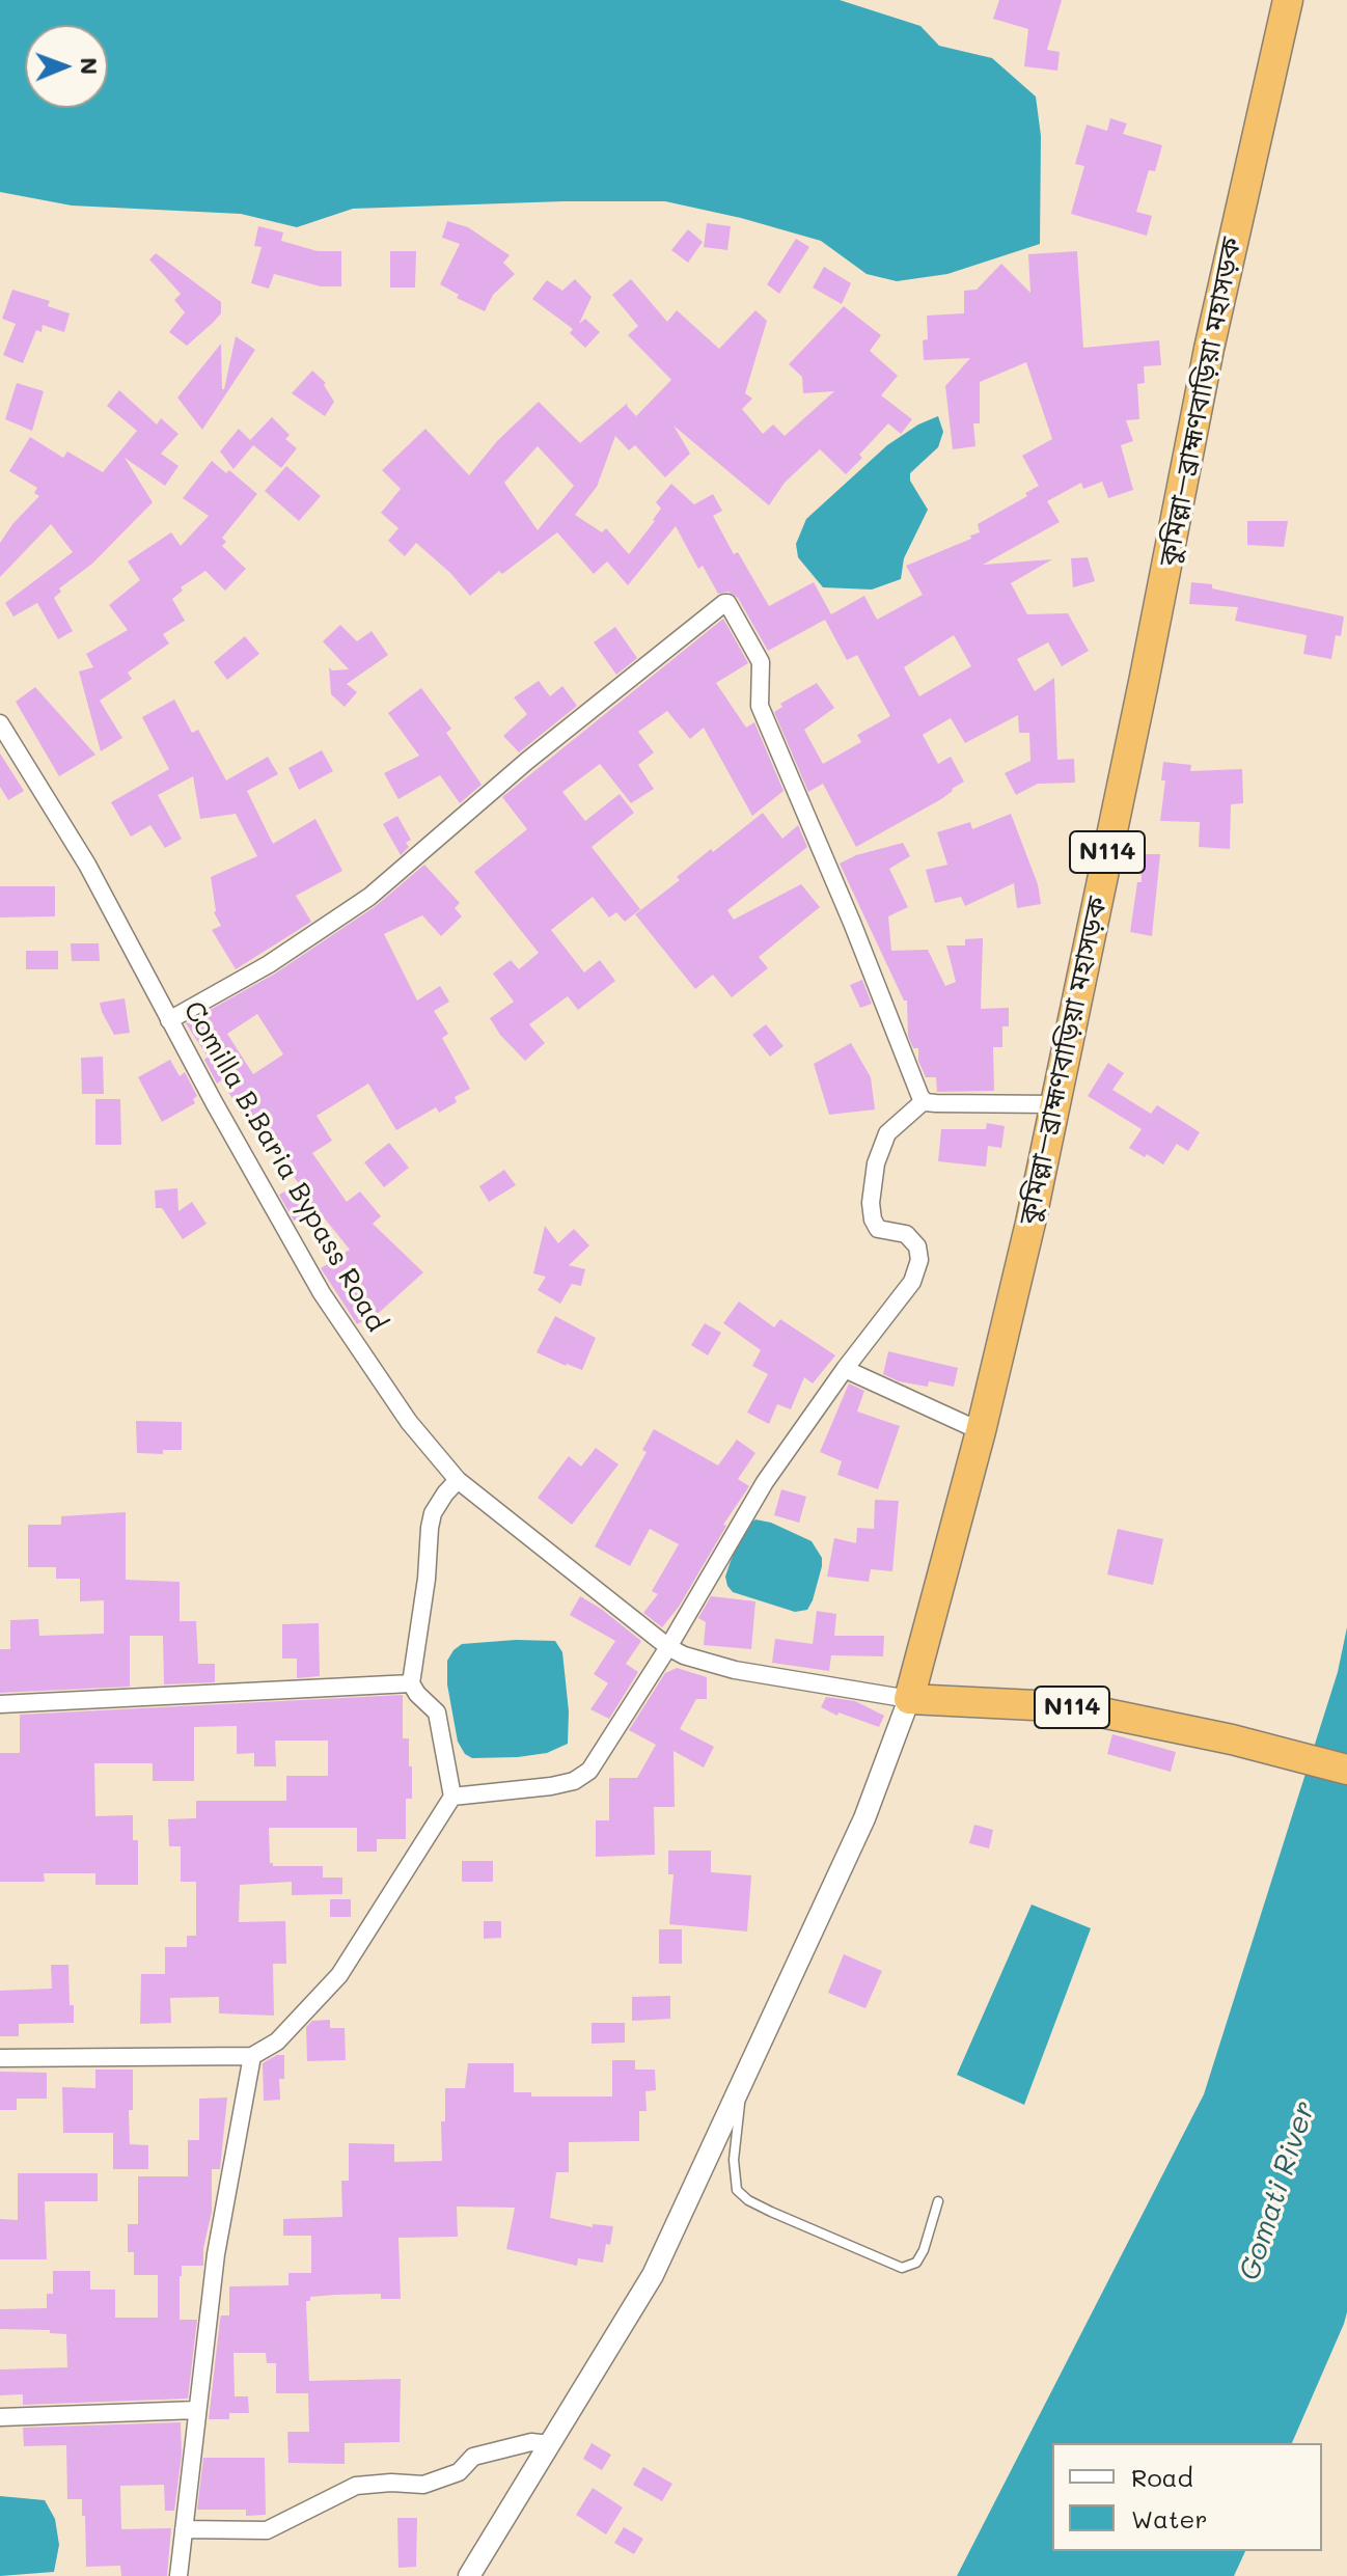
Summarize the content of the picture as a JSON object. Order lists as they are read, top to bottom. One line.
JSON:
{"streets":{"highway":["কুমিল্লা–ব্রাহ্মণবাড়িয়া মহাসড়ক","N114"],"street":["Comilla B.Baria Bypass Road"]},"crossings":[["কুমিল্লা–ব্রাহ্মণবাড়িয়া মহাসড়ক","N114"],["কুমিল্লা–ব্রাহ্মণবাড়িয়া মহাসড়ক","Comilla B.Baria Bypass Road"],["N114","Comilla B.Baria Bypass Road"]],"water":["Gomati River"],"legend":["Road","Water"],"north":"right"}
